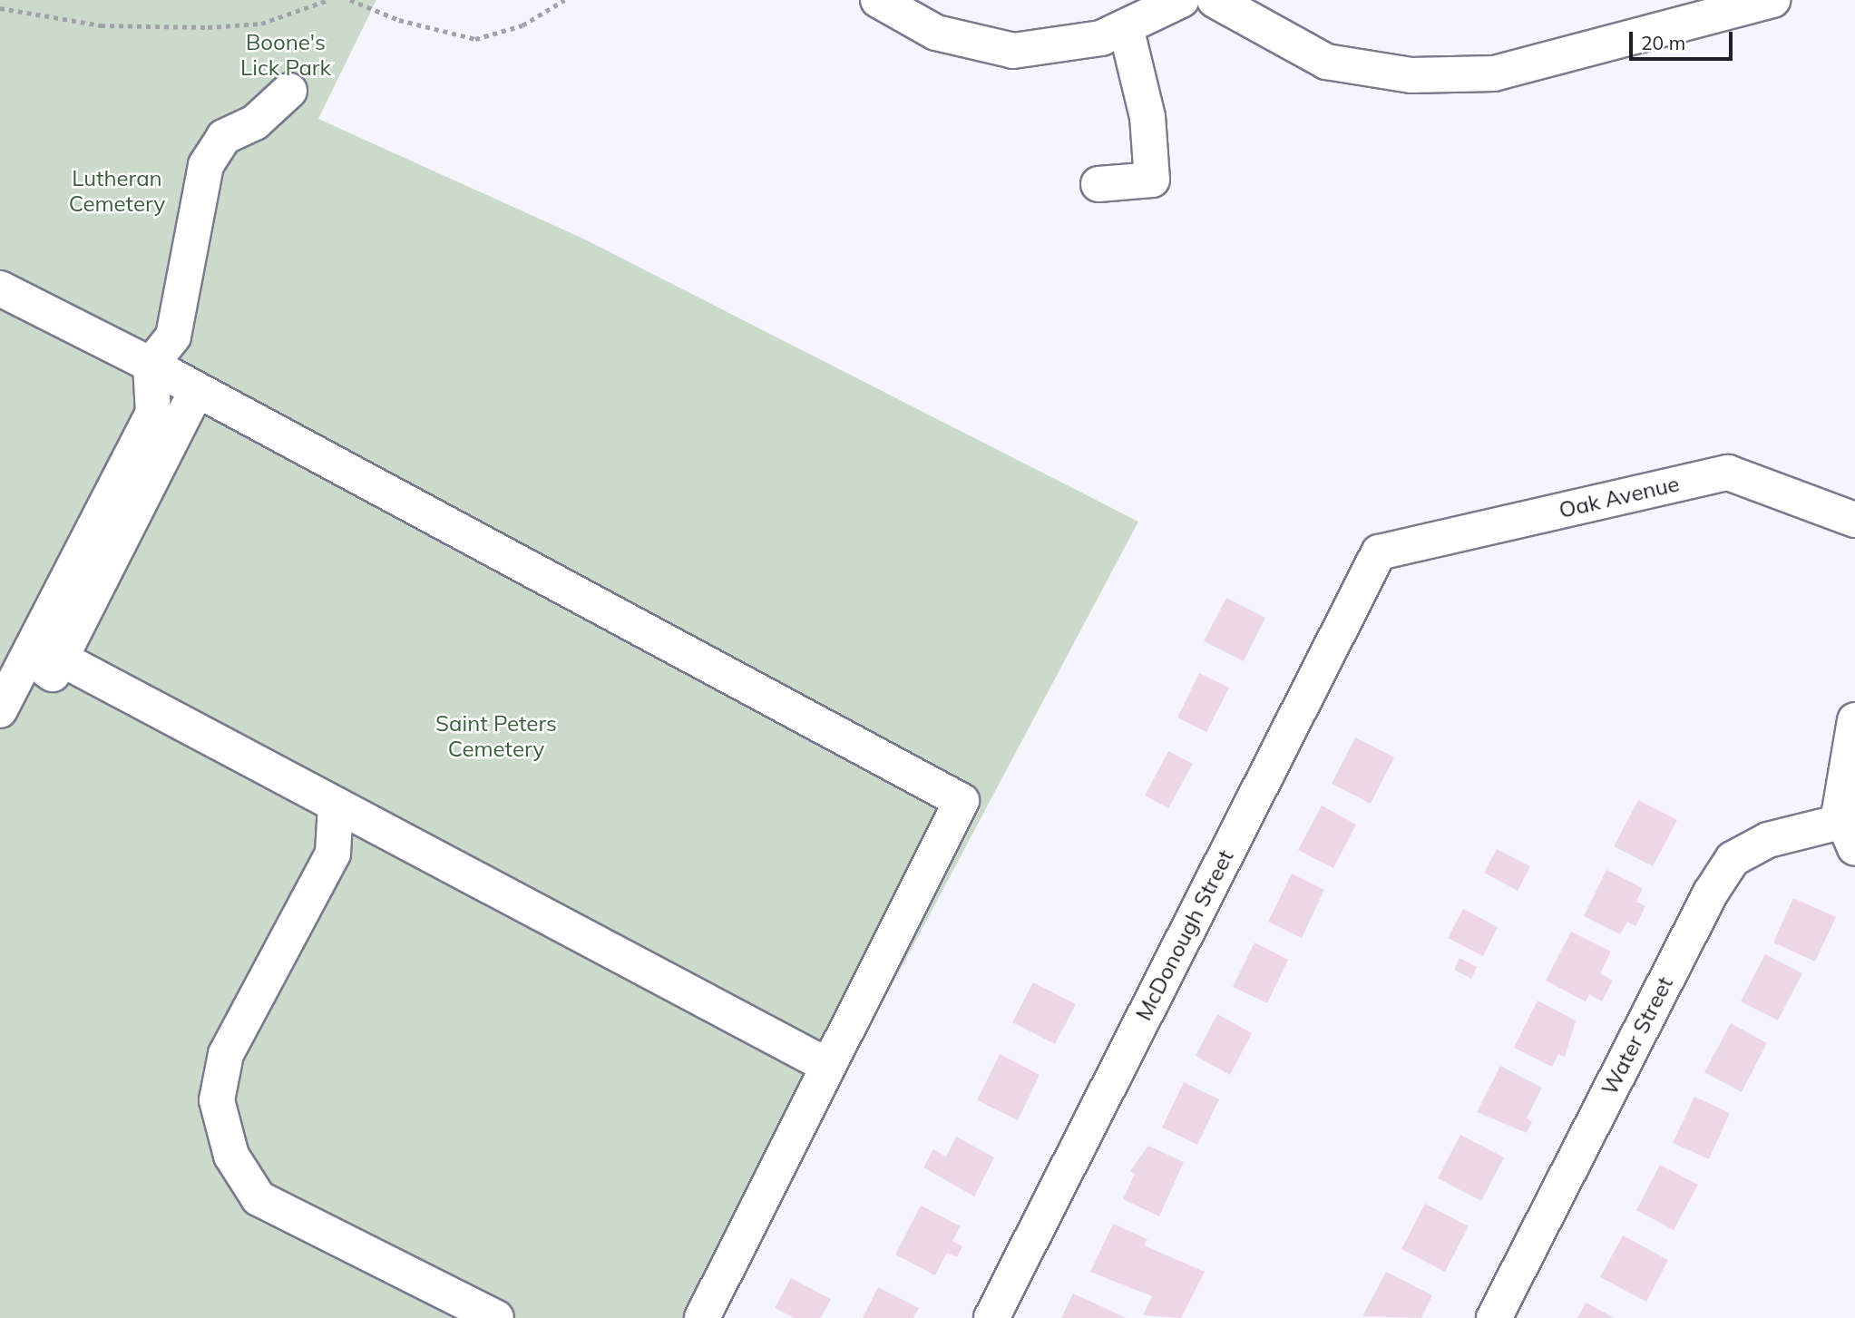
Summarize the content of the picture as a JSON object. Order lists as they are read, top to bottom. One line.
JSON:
{"streets":{"street":["Oak Avenue","McDonough Street","Water Street"]},"crossings":[["Oak Avenue","McDonough Street"]],"parks":["Boone's Lick Park","Lutheran Cemetery","Saint Peters Cemetery"],"scale_bar":"20 m"}
